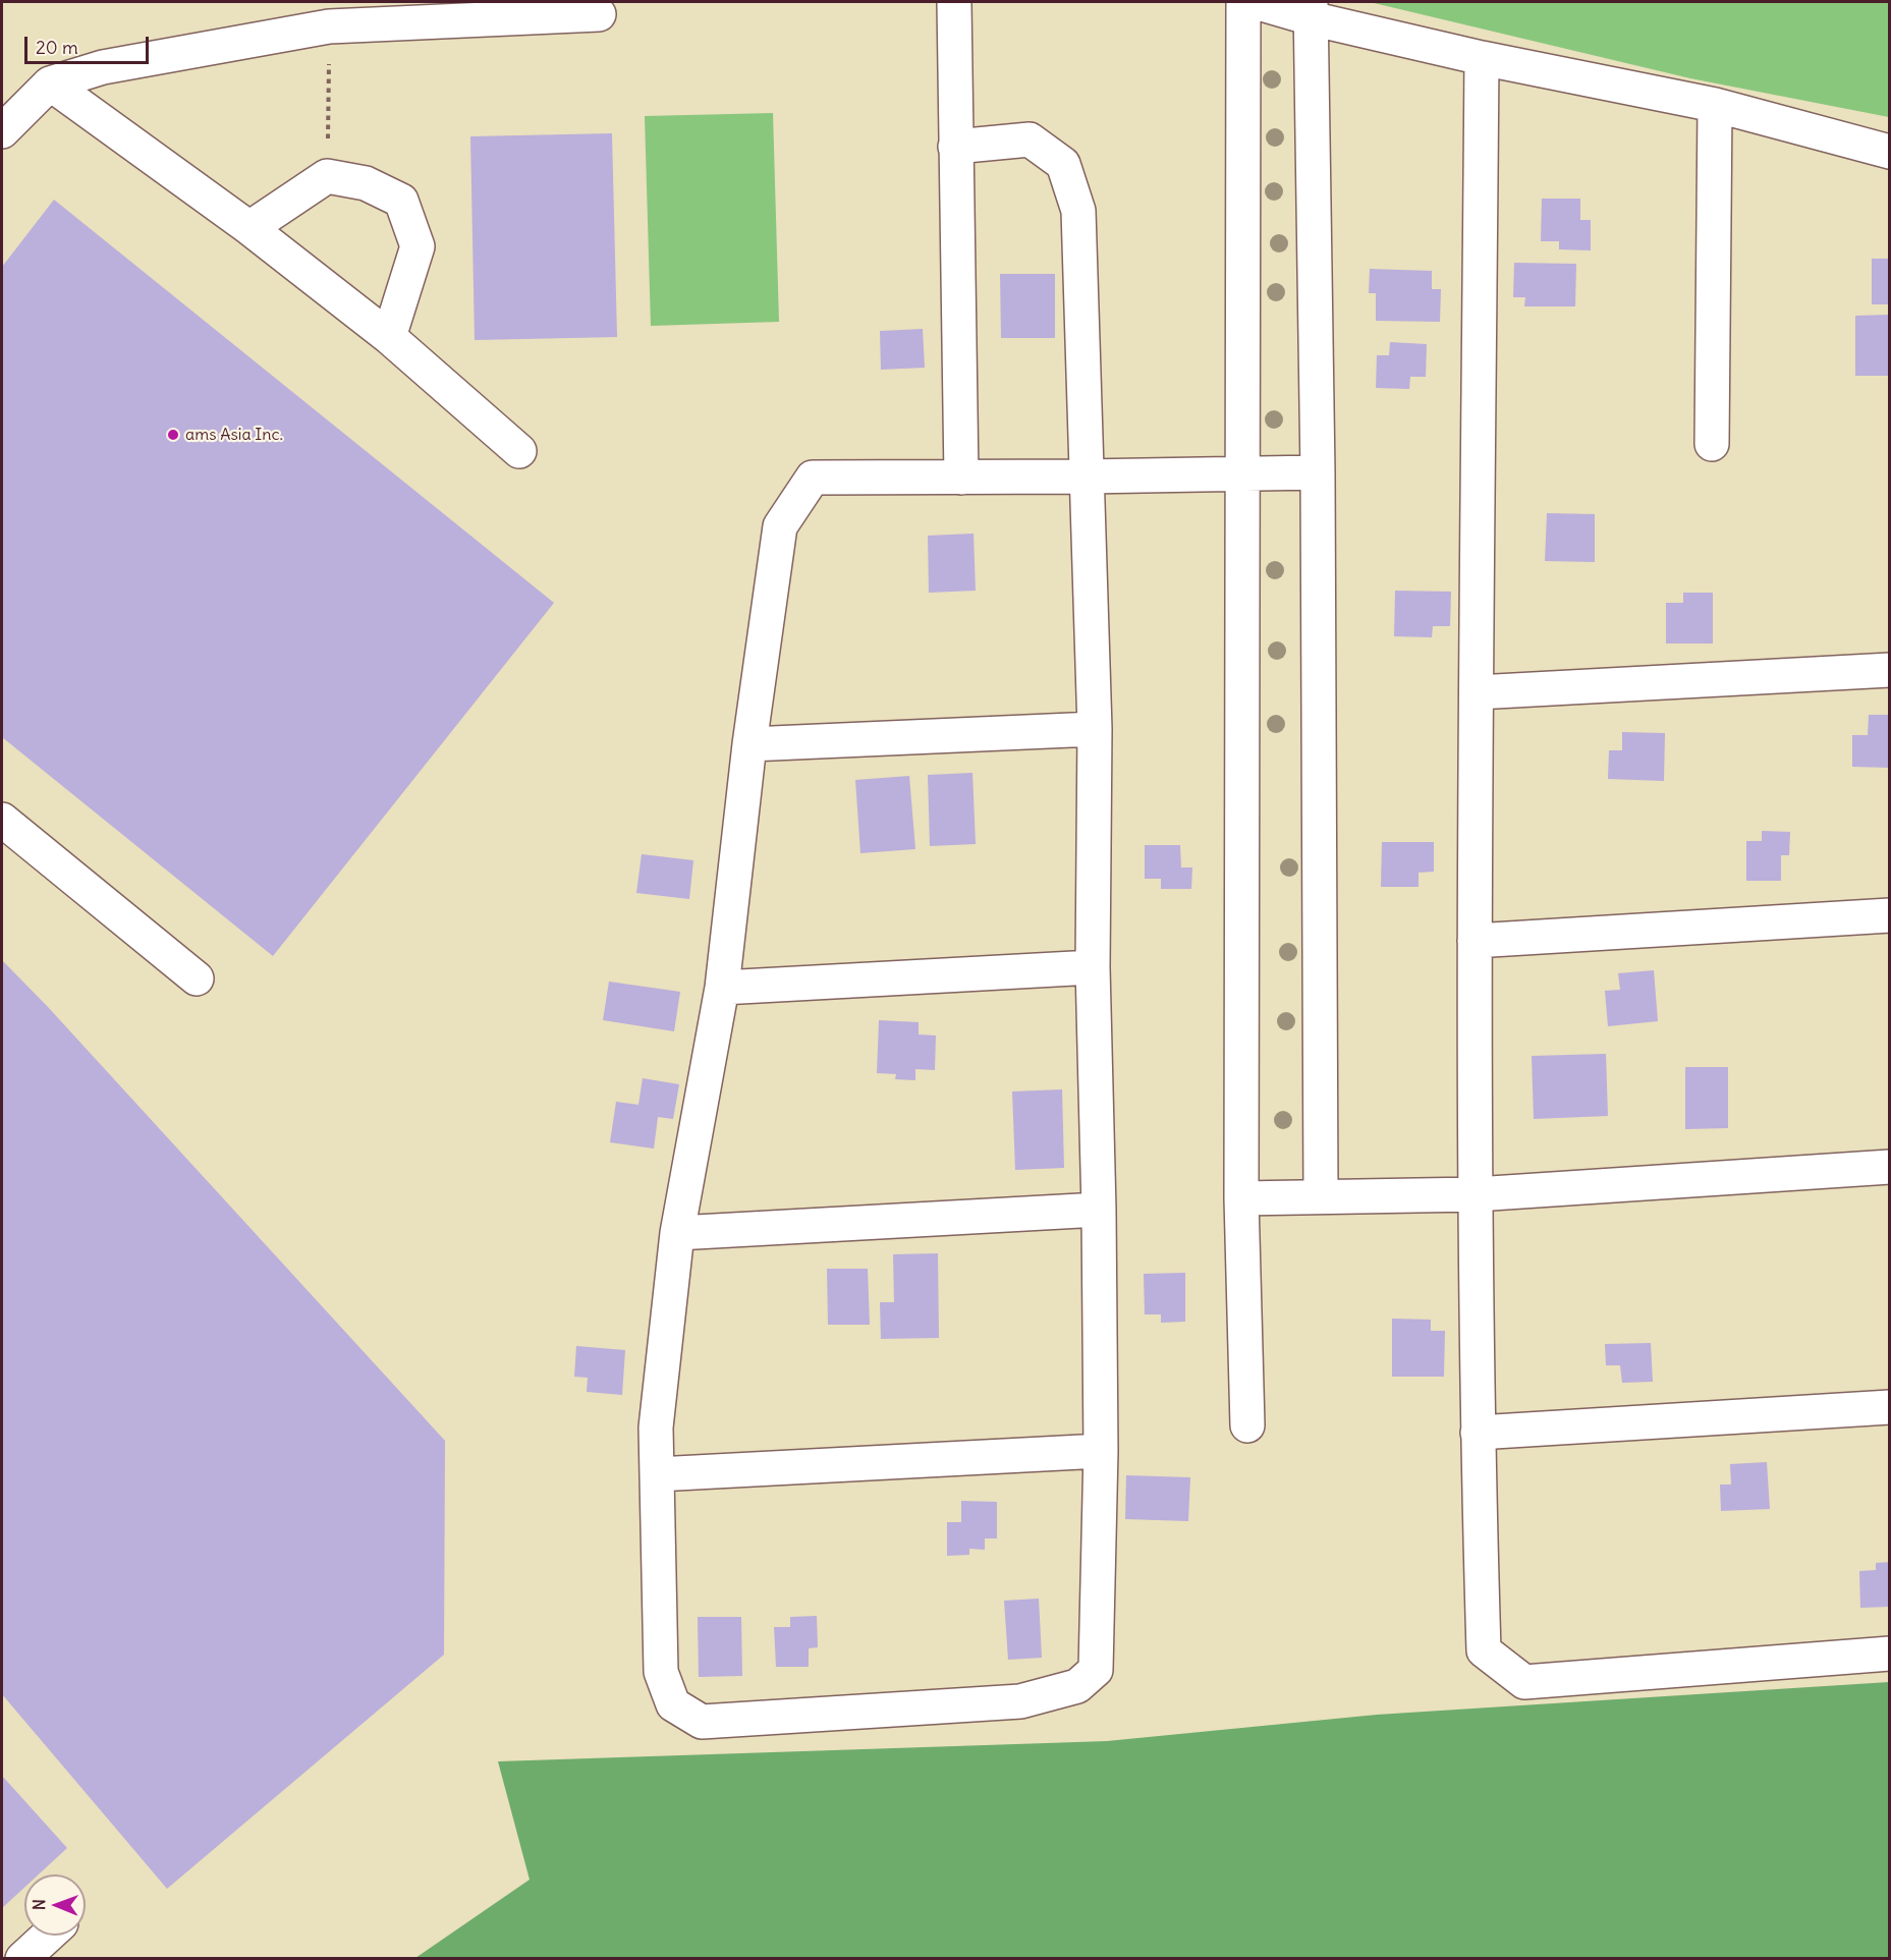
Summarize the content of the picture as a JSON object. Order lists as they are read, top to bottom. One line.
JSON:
{"places":["ams Asia Inc."],"scale_bar":"20 m","north":"left"}
